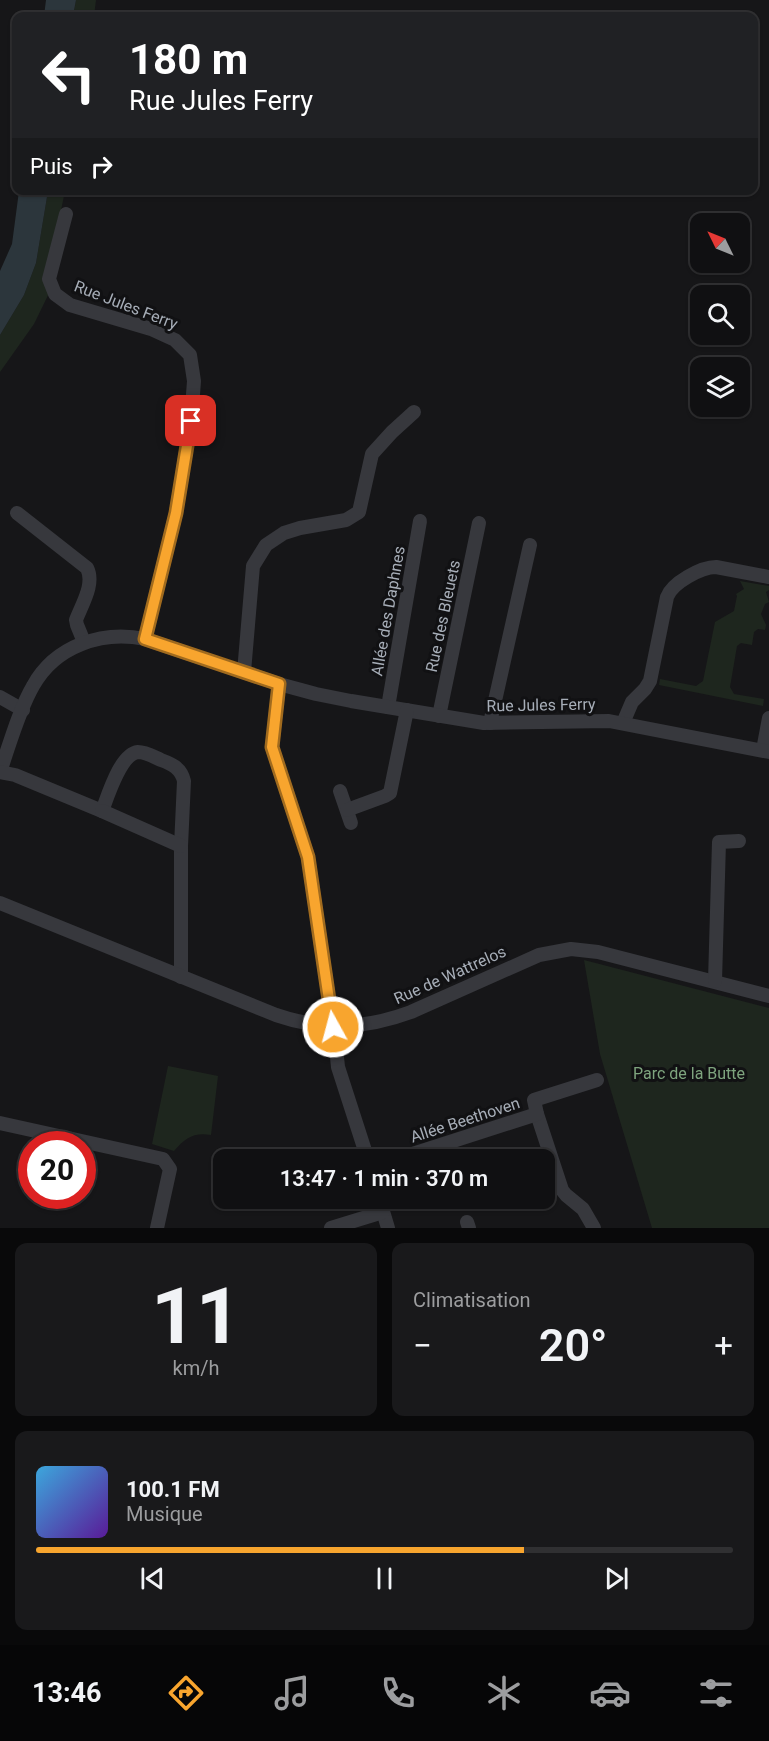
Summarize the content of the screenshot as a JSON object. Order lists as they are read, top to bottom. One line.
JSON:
{"streets":{"street":["Rue Jules Ferry","Allée des Daphnes","Rue des Bleuets","Rue de Wattrelos","Allée Beethoven"]},"crossings":[["Rue Jules Ferry","Allée des Daphnes"],["Rue Jules Ferry","Rue des Bleuets"]],"parks":["Parc de la Butte"],"north":"top left","page":{"turn":["180 m","Rue Jules Ferry"],"then":"Puis","limit":"20","trip":"13:47 · 1 min · 370 m","tile":[["11","km/h"],"Climatisation"],"heat":["−","20°","+"],"song":["100.1 FM","Musique"],"tabs":"13:46"}}
